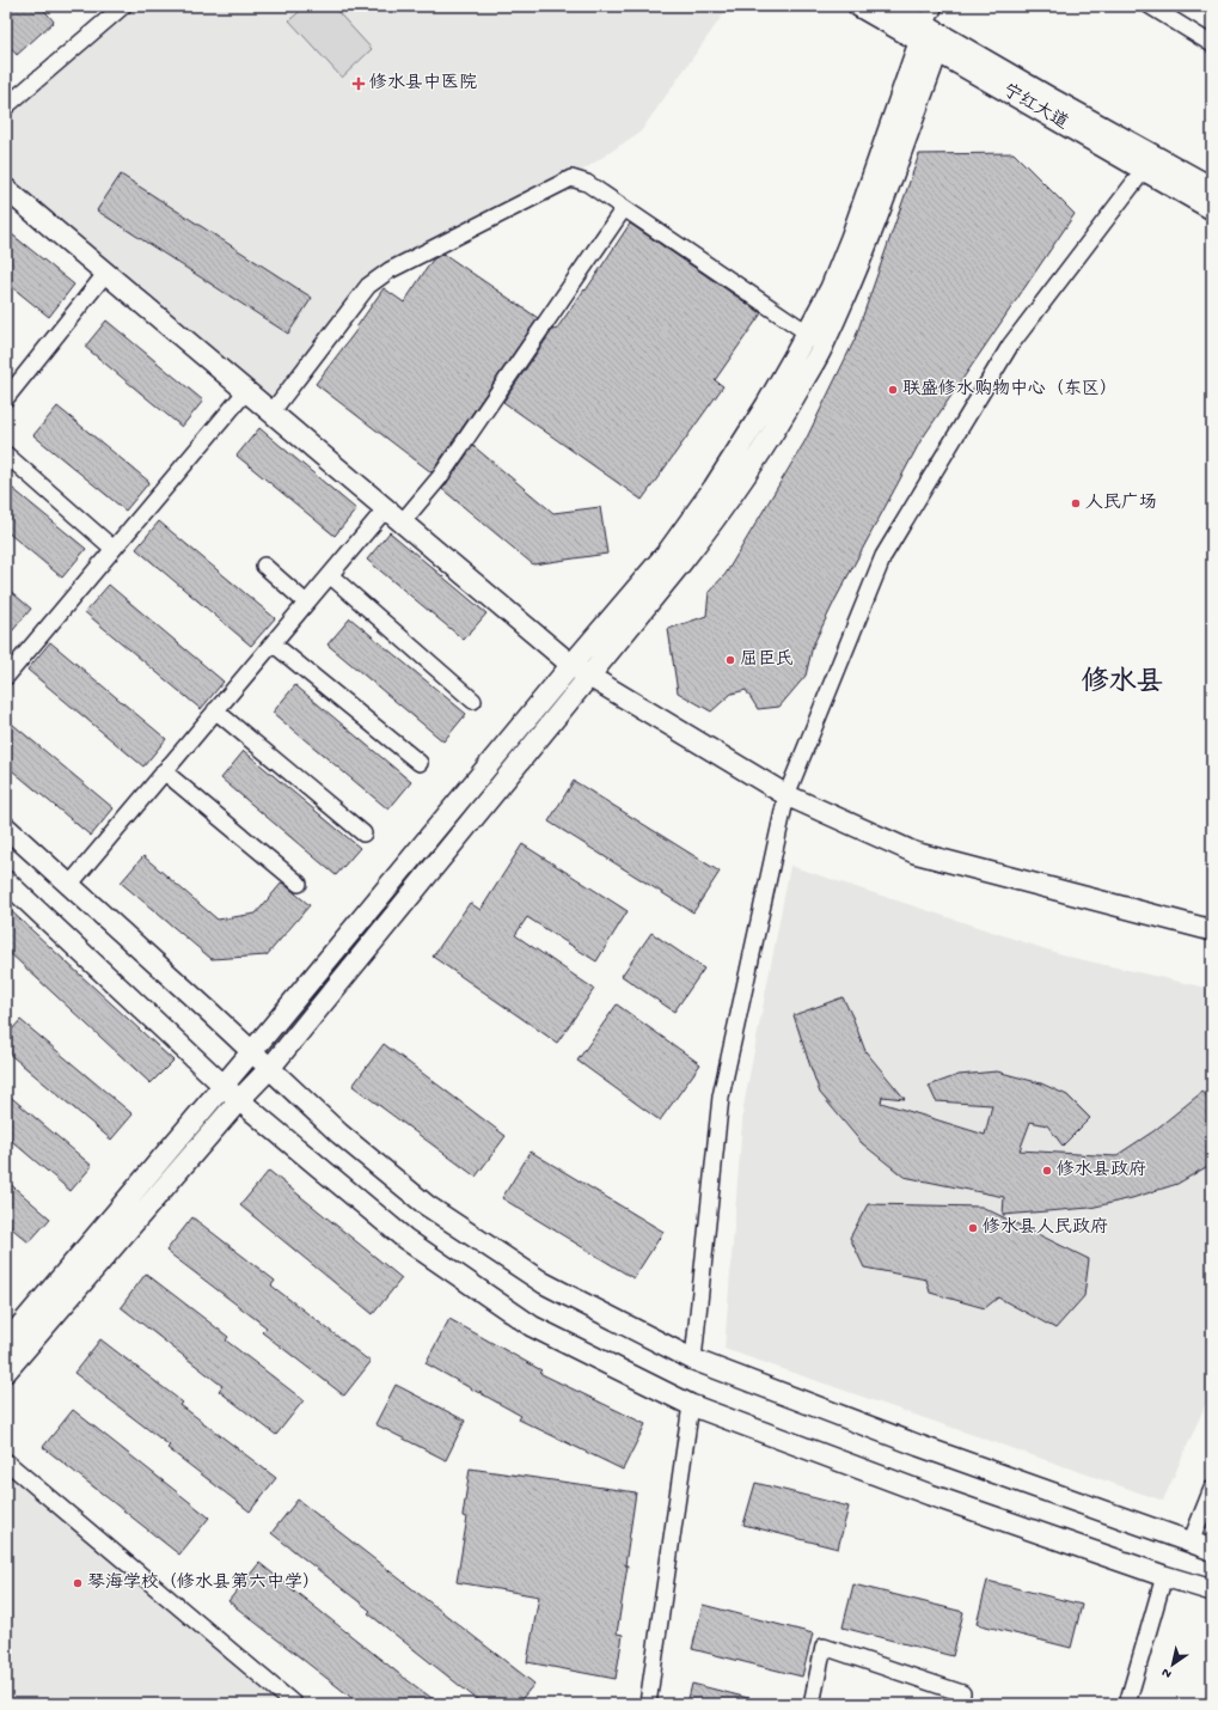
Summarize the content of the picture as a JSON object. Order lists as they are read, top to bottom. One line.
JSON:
{"streets":{"main road":["宁红大道"]},"districts":["修水县"],"places":{"health":["修水县中医院"],"other":["联盛修水购物中心（东区）","人民广场","屈臣氏","修水县政府","修水县人民政府","琴海学校（修水县第六中学）"]},"north":"bottom left"}
